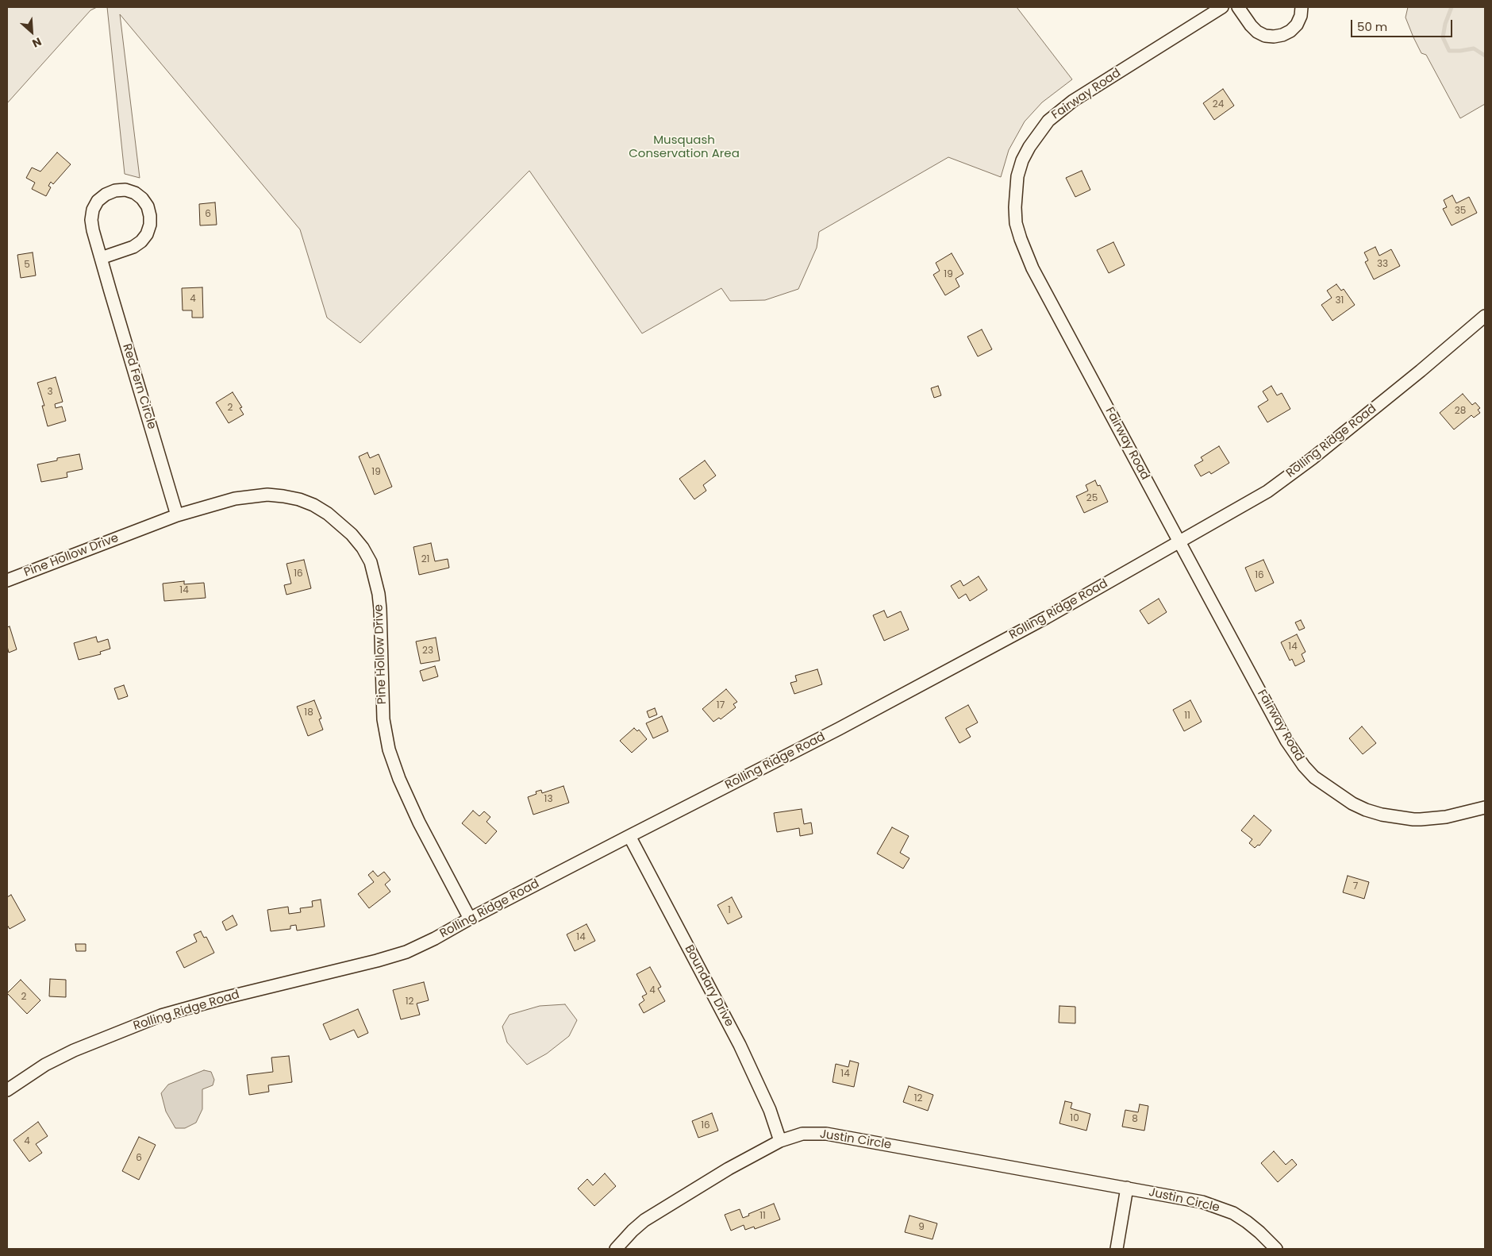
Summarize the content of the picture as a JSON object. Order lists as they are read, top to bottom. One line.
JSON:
{"streets":{"street":["Fairway Road","Red Fern Circle","Rolling Ridge Road","Pine Hollow Drive","Boundary Drive","Justin Circle"]},"crossings":[["Fairway Road","Rolling Ridge Road"],["Red Fern Circle","Pine Hollow Drive"],["Rolling Ridge Road","Pine Hollow Drive"],["Rolling Ridge Road","Boundary Drive"],["Boundary Drive","Justin Circle"]],"parks":["Musquash Conservation Area"],"house_numbers":["24","35","6","33","5","19","4","31","3","2","28","19","25","21","16","16","14","14","23","17","18","11","13","7","1","14","4","2","12","14","12","10","8","16","4","6","11","9"],"scale_bar":"50 m","north":"bottom right"}
